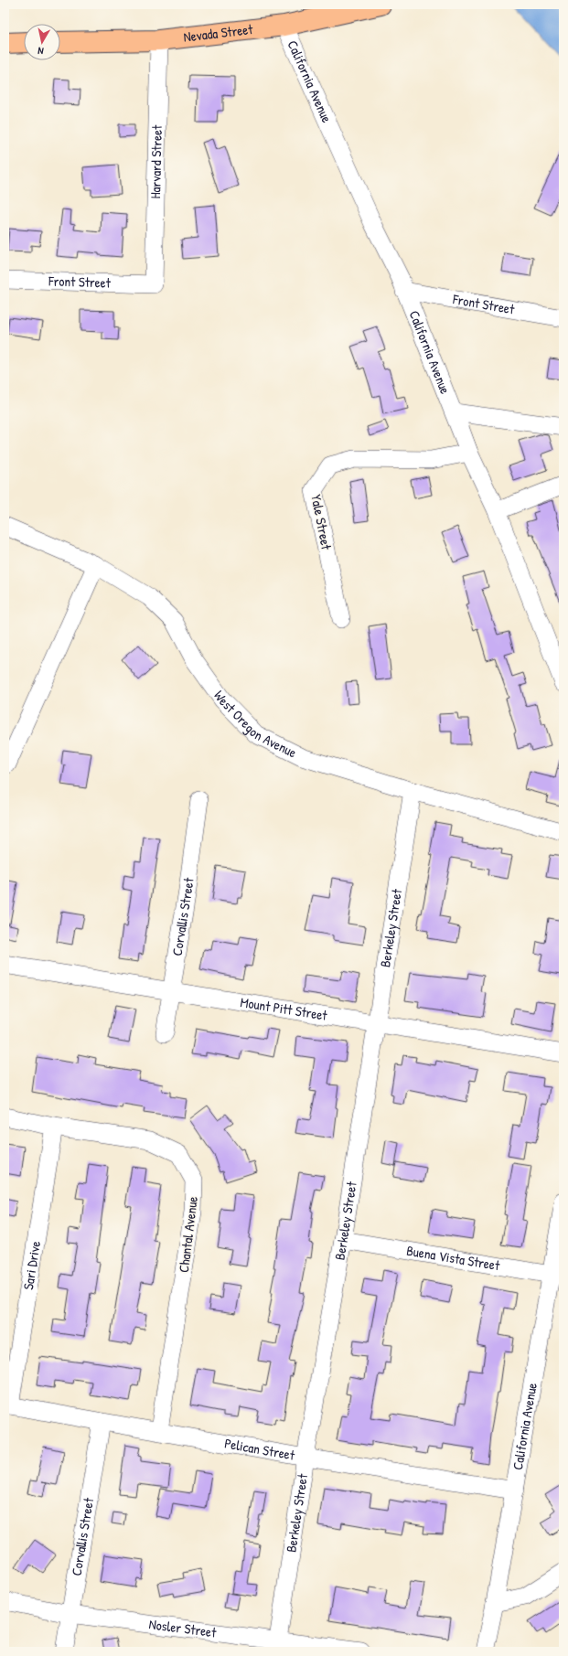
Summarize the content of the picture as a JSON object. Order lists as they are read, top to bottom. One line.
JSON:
{"streets":{"main road":["Nevada Street"],"street":["California Avenue","Harvard Street","Front Street","Yale Street","West Oregon Avenue","Corvallis Street","Berkeley Street","Mount Pitt Street","Chantal Avenue","Buena Vista Street","Sari Drive","Pelican Street","Nosler Street"]},"crossings":[["Nevada Street","California Avenue"],["Nevada Street","Harvard Street"],["California Avenue","Front Street"],["California Avenue","Yale Street"],["California Avenue","Buena Vista Street"],["California Avenue","Pelican Street"],["Harvard Street","Front Street"],["West Oregon Avenue","Berkeley Street"],["Corvallis Street","Mount Pitt Street"],["Corvallis Street","Pelican Street"],["Corvallis Street","Nosler Street"],["Berkeley Street","Mount Pitt Street"],["Berkeley Street","Buena Vista Street"],["Berkeley Street","Pelican Street"],["Berkeley Street","Nosler Street"],["Chantal Avenue","Sari Drive"],["Chantal Avenue","Pelican Street"],["Sari Drive","Pelican Street"]],"north":"bottom"}
